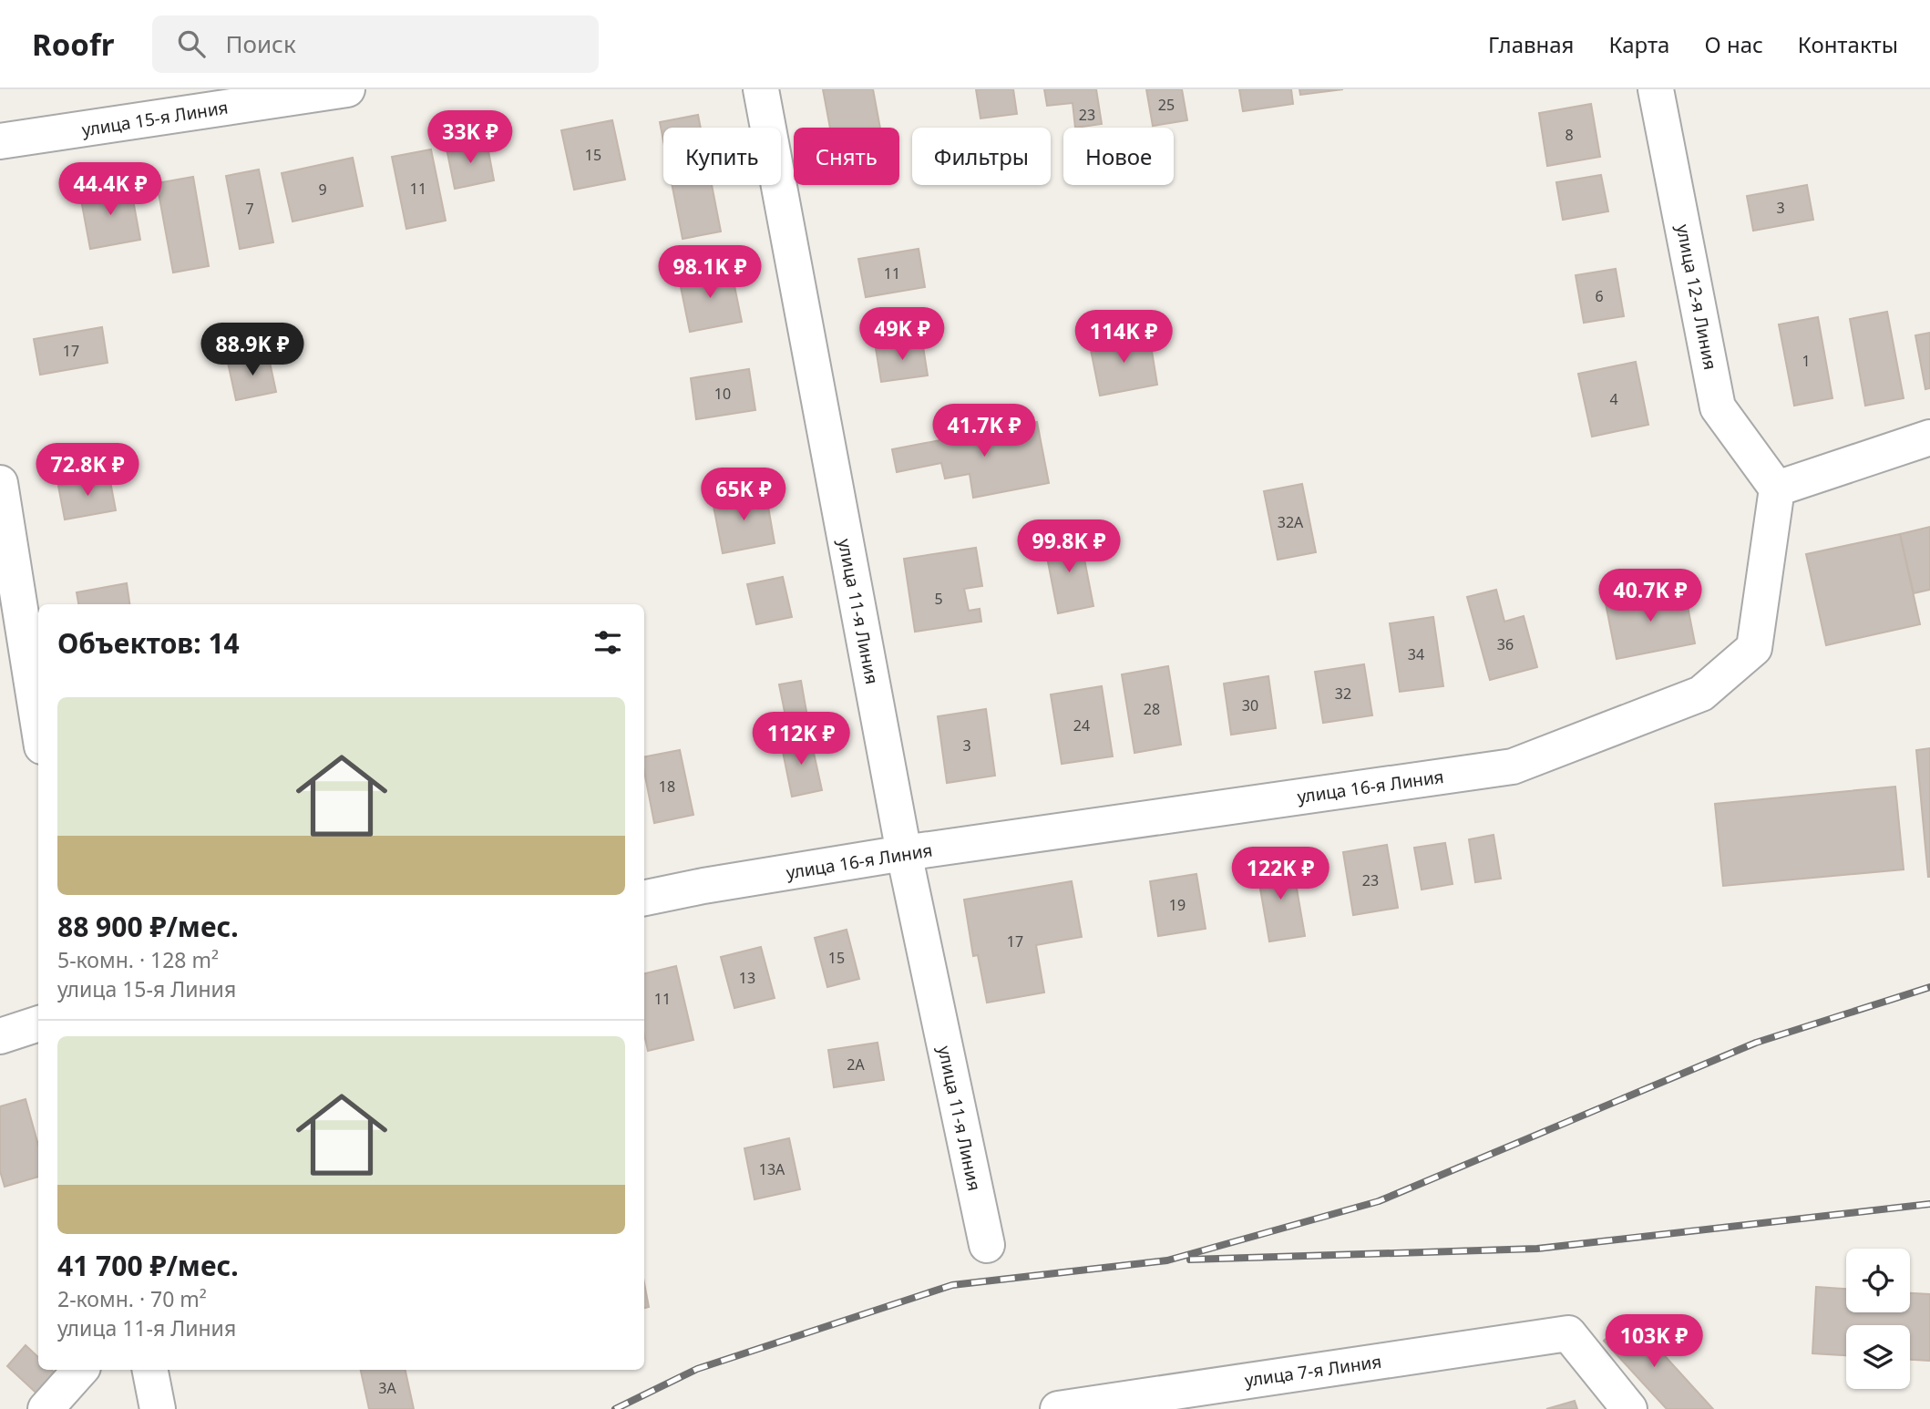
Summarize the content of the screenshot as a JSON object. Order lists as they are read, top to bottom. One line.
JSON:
{"streets":{"street":["улица 15-я Линия","улица 12-я Линия","улица 11-я Линия","улица 16-я Линия","улица 7-я Линия"]},"crossings":[["улица 12-я Линия","улица 16-я Линия"],["улица 11-я Линия","улица 16-я Линия"]],"house_numbers":["25","23","8","15","11","9","3","7","11","6","17","1","10","4","32А","5","36","34","32","30","28","24","3","18","23","19","17","15","13","11","2А","13А","3А"],"page":{"header":"Roofr","search":"Поиск","nav":["Главная","Карта","О нас","Контакты"],"price":["33K ₽","44.4K ₽","98.1K ₽","49K ₽","114K ₽","88.9K ₽","41.7K ₽","72.8K ₽","65K ₽","99.8K ₽","40.7K ₽","112K ₽","122K ₽","103K ₽"],"chip":["Купить","Снять","Фильтры","Новое"],"heading":"Объектов: 14","list":[{"name":"88 900 ₽/мес.","note":"5-комн. · 128 m² · улица 15-я Линия"},{"name":"41 700 ₽/мес.","note":"2-комн. · 70 m² · улица 11-я Линия"}]}}
